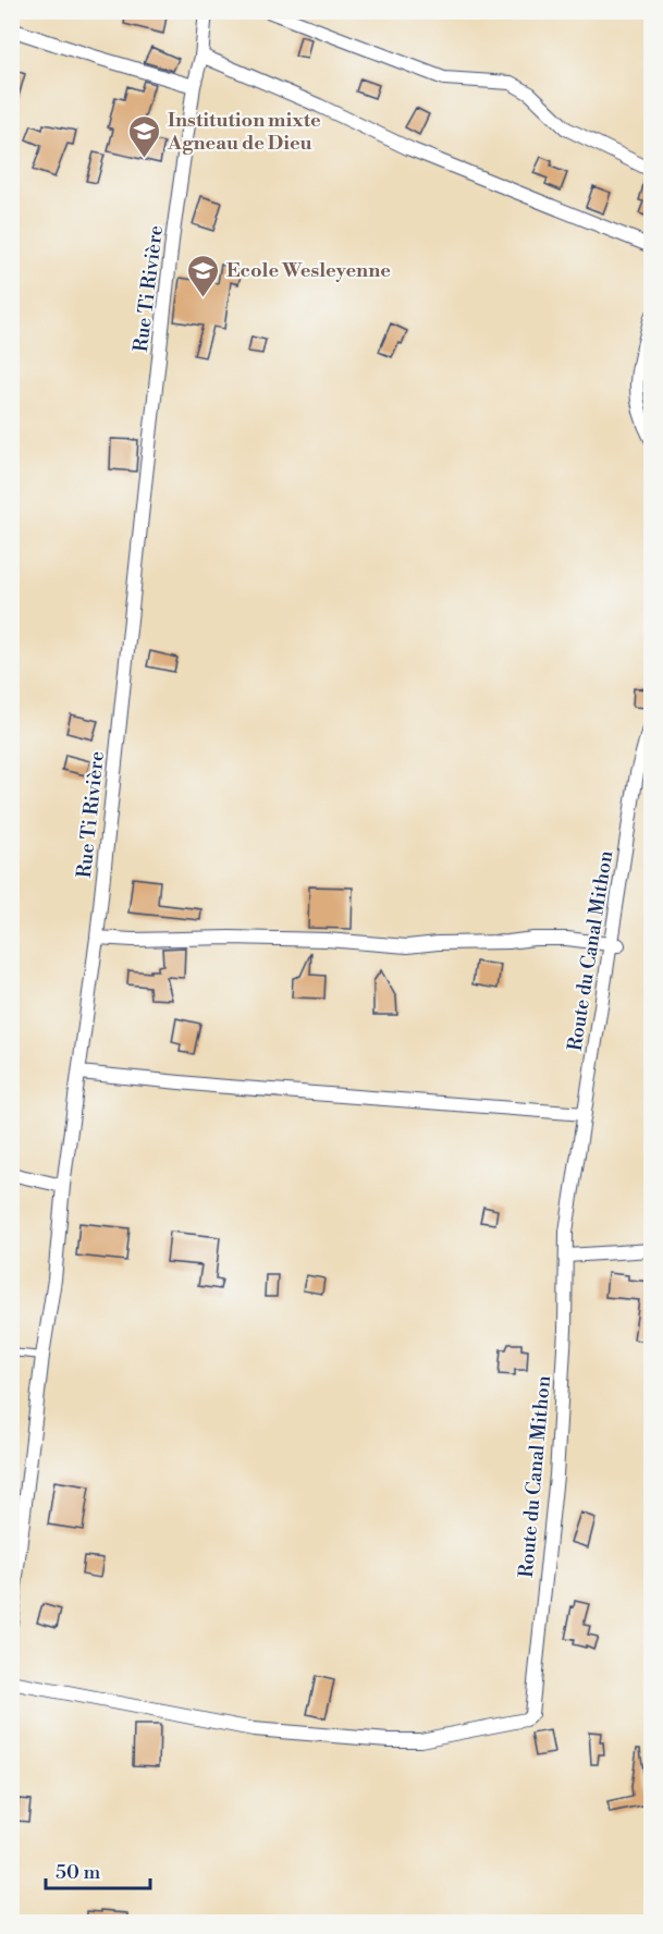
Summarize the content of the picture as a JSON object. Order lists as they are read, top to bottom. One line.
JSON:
{"streets":{"street":["Rue Ti Rivière","Route du Canal Mithon"]},"places":{"school or university":["Institution mixte Agneau de Dieu","Ecole Wesleyenne"]},"scale_bar":"50 m"}
